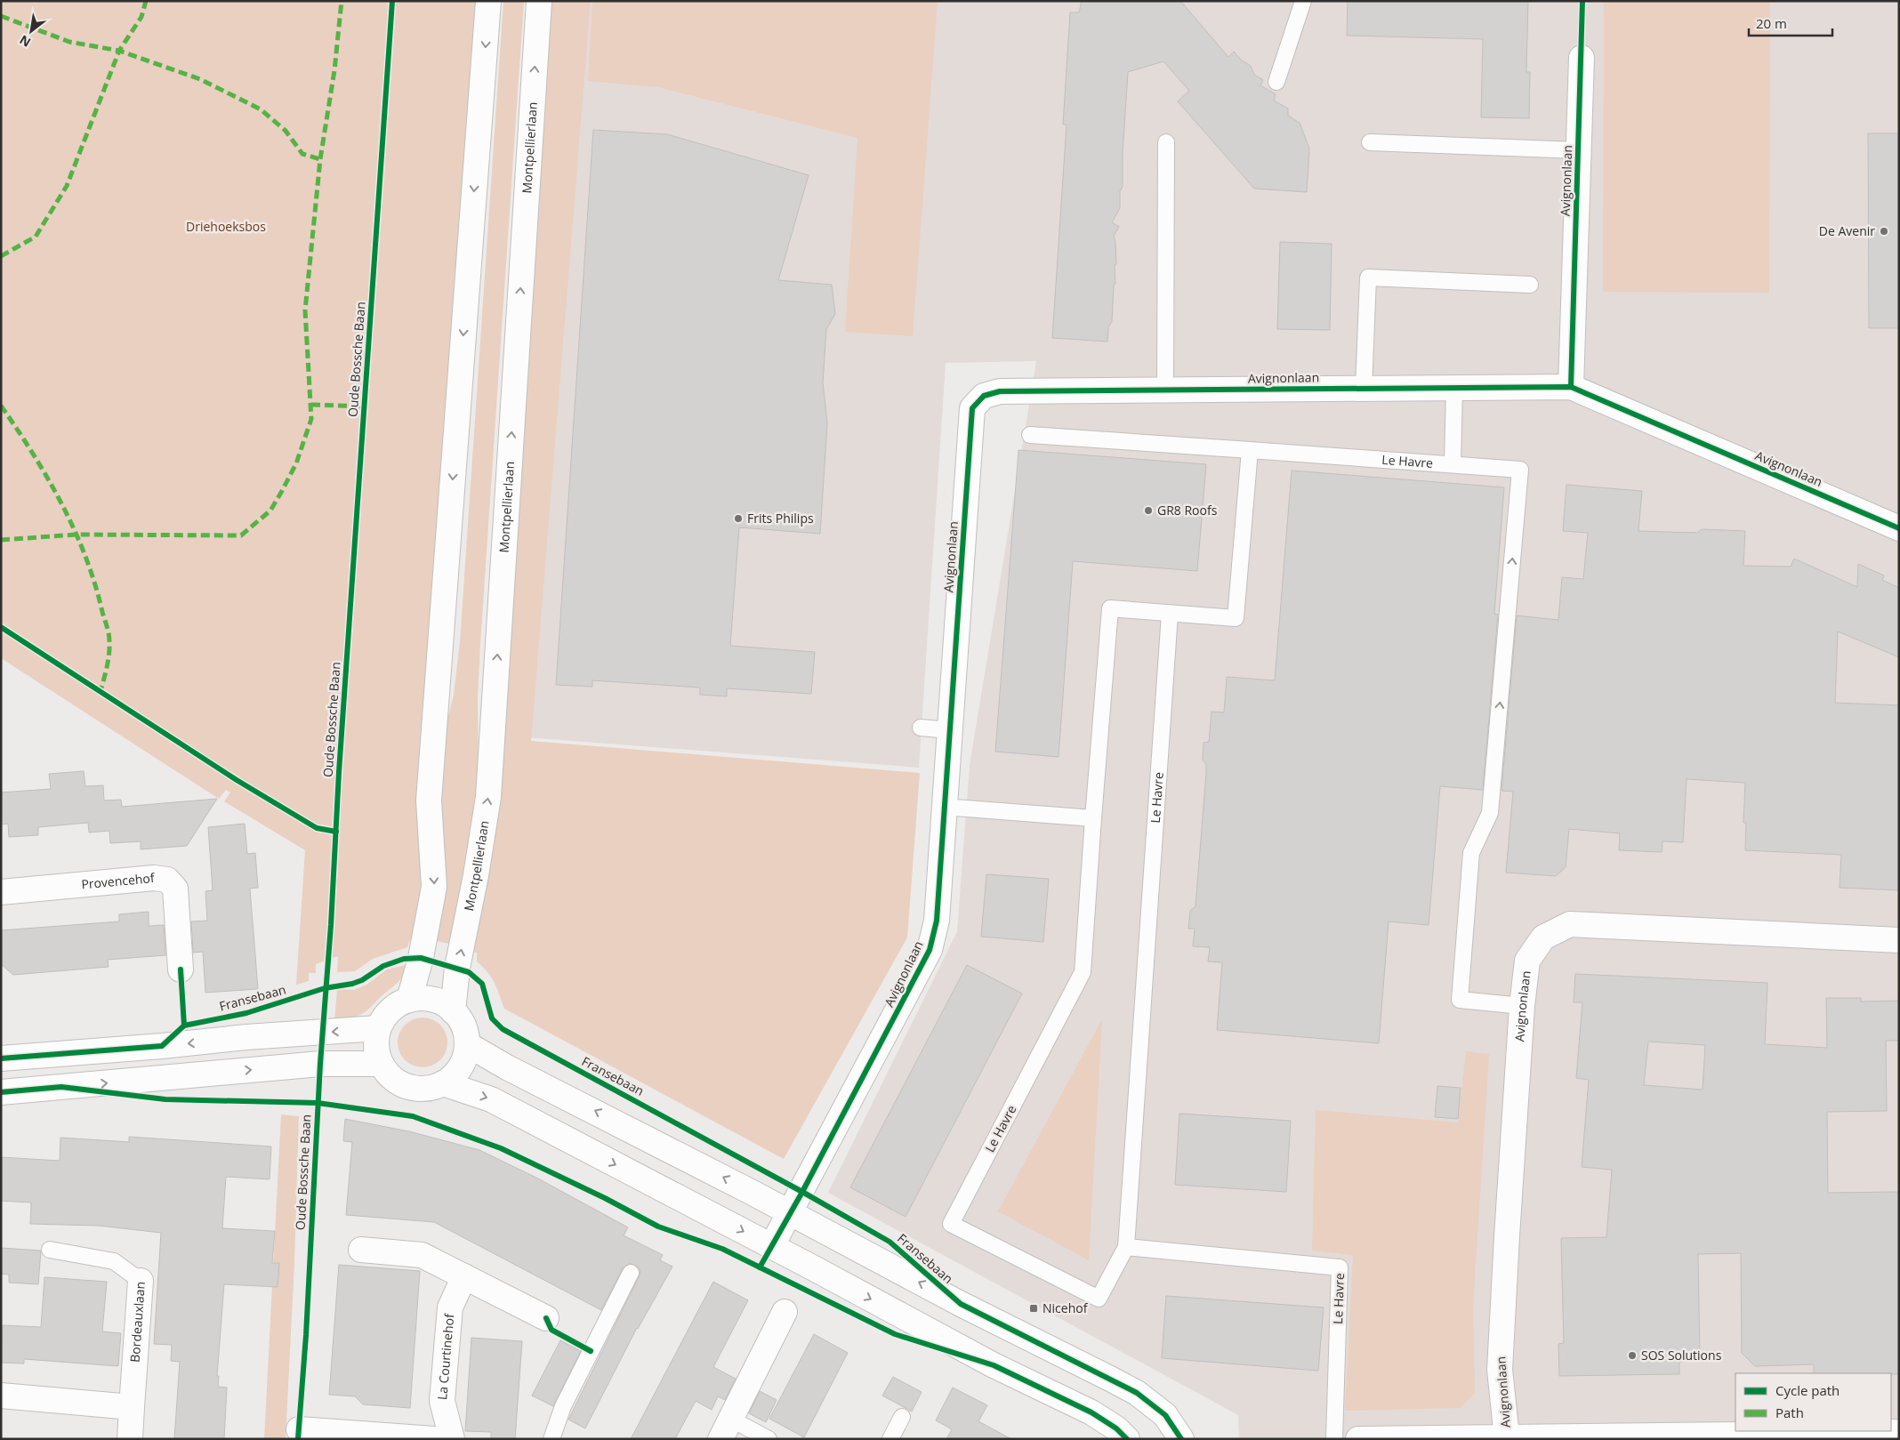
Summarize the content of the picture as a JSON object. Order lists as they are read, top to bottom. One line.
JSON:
{"streets":{"street":["Montpellierlaan","Avignonlaan","Provencehof","Fransebaan","Bordeauxlaan","La Courtinehof"],"lane":["Le Havre"],"cycle path":["Oude Bossche Baan"]},"crossings":[["Montpellierlaan","Fransebaan"],["Avignonlaan","Le Havre"],["Avignonlaan","Fransebaan"]],"parks":["Driehoeksbos"],"places":{"other":["De Avenir","GR8 Roofs","Frits Philips","SOS Solutions"],"transit":["Nicehof"]},"legend":["Cycle path","Path"],"scale_bar":"20 m","north":"bottom left"}
